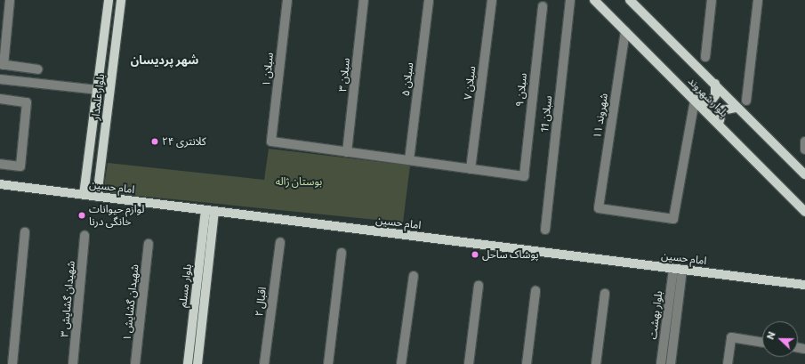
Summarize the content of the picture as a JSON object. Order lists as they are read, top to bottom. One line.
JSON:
{"streets":{"main road":["بلوار علمدار","بلوار شهروند","امام حسین","بلوار مسلم"],"street":["سبلان ۱","سبلان ۳","سبلان ۵","سبلان ۷","سبلان ۹","سبلان 11","شهروند ۱۱","شهیدان گشایش ۳","اقبال ۲","شهیدان گشایش ۱","بلوار بهشت"]},"crossings":[["سبلان ۱","سبلان ۳"],["سبلان ۷","سبلان ۹"],["بلوار علمدار","امام حسین"],["بلوار شهروند","شهروند ۱۱"],["امام حسین","بلوار مسلم"],["امام حسین","بلوار بهشت"]],"districts":["شهر پردیسان"],"parks":["بوستان ژاله"],"places":["کلانتری ۲۴","لوازم حیوانات خانگی درنا","پوشاک ساحل"],"north":"left"}
